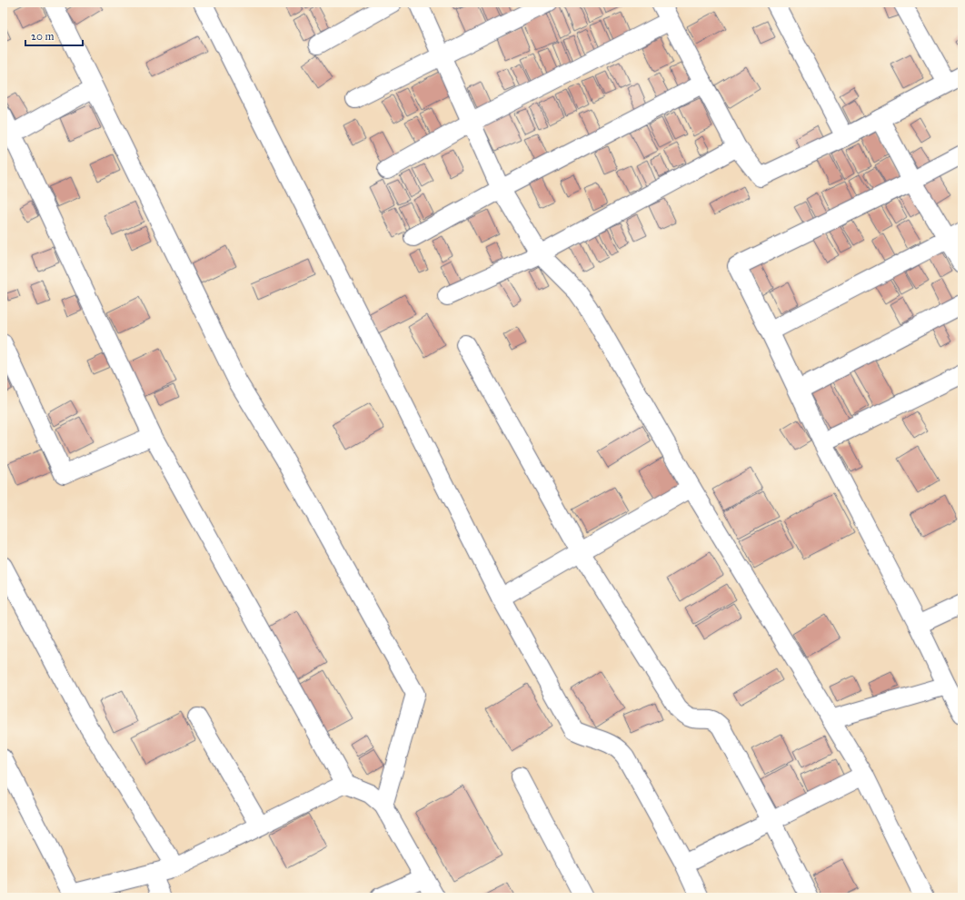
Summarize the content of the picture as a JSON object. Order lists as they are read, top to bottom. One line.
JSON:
{"scale_bar":"20 m"}
